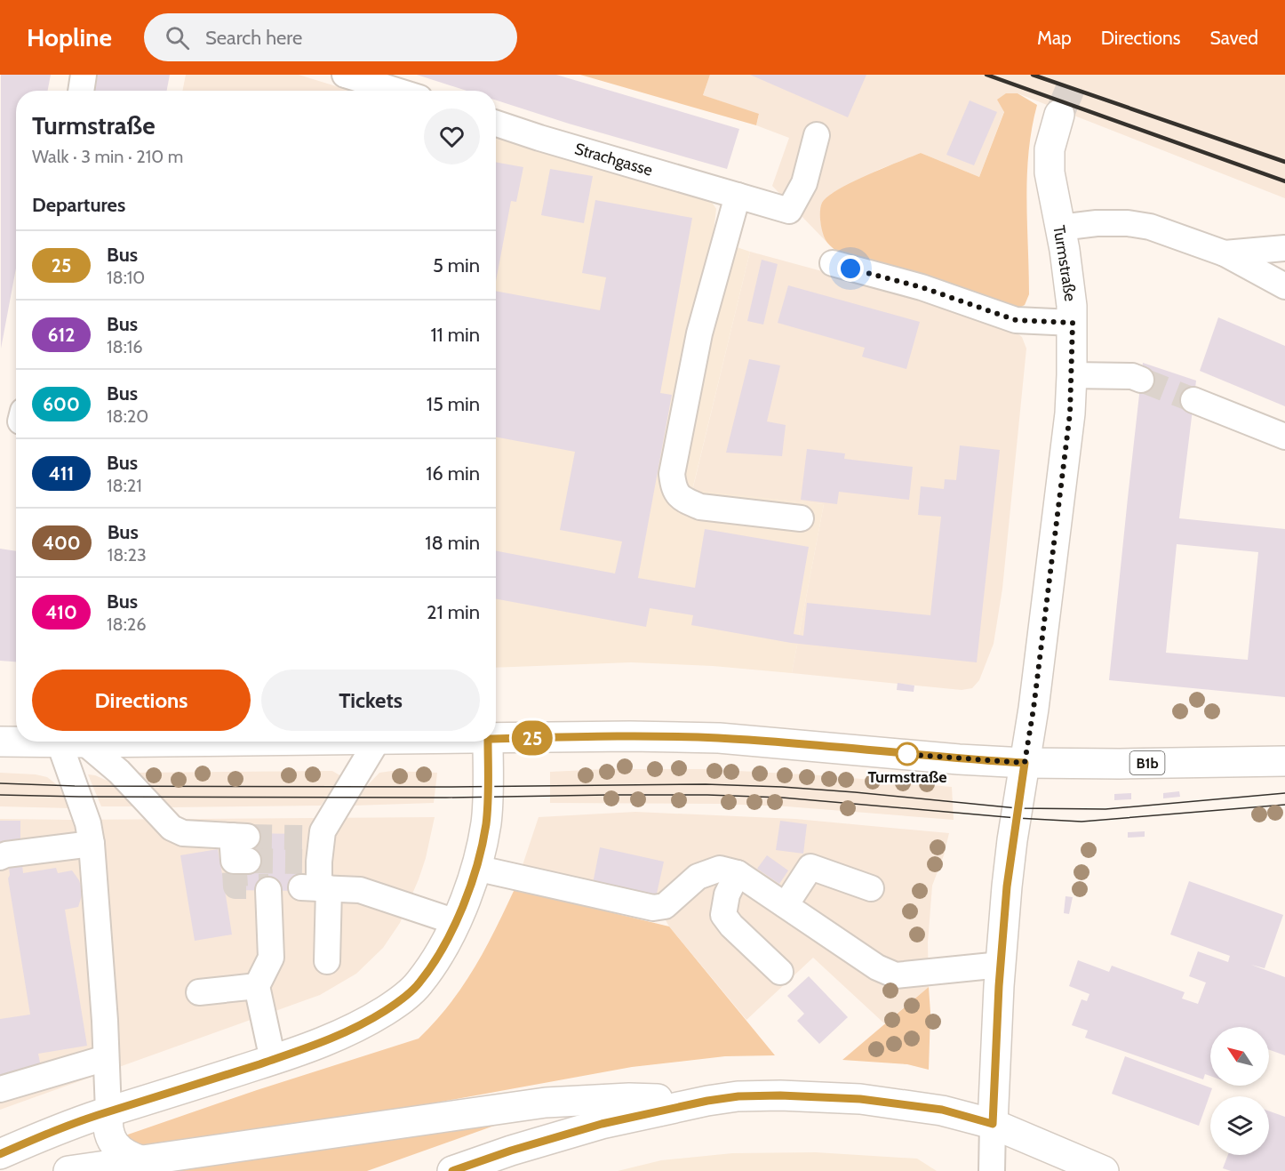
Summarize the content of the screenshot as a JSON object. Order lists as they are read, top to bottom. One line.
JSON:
{"streets":{"main road":["Turmstraße","B1b"],"street":["Strachgasse"]},"crossings":[["Turmstraße","B1b"]],"places":["Turmstraße"],"lines":["bus line 25"],"north":"top left","page":{"header":"Hopline","search":"Search here","nav":["Map","Directions","Saved"],"on_map":"25","heading":[["Turmstraße","Walk · 3 min · 210 m"],"Departures"],"list":[{"mark":"25","name":"Bus","note":"18:10","value":"5 min"},{"mark":"612","name":"Bus","note":"18:16","value":"11 min"},{"mark":"600","name":"Bus","note":"18:20","value":"15 min"},{"mark":"411","name":"Bus","note":"18:21","value":"16 min"},{"mark":"400","name":"Bus","note":"18:23","value":"18 min"},{"mark":"410","name":"Bus","note":"18:26","value":"21 min"}],"buttons":["Directions","Tickets"]}}
